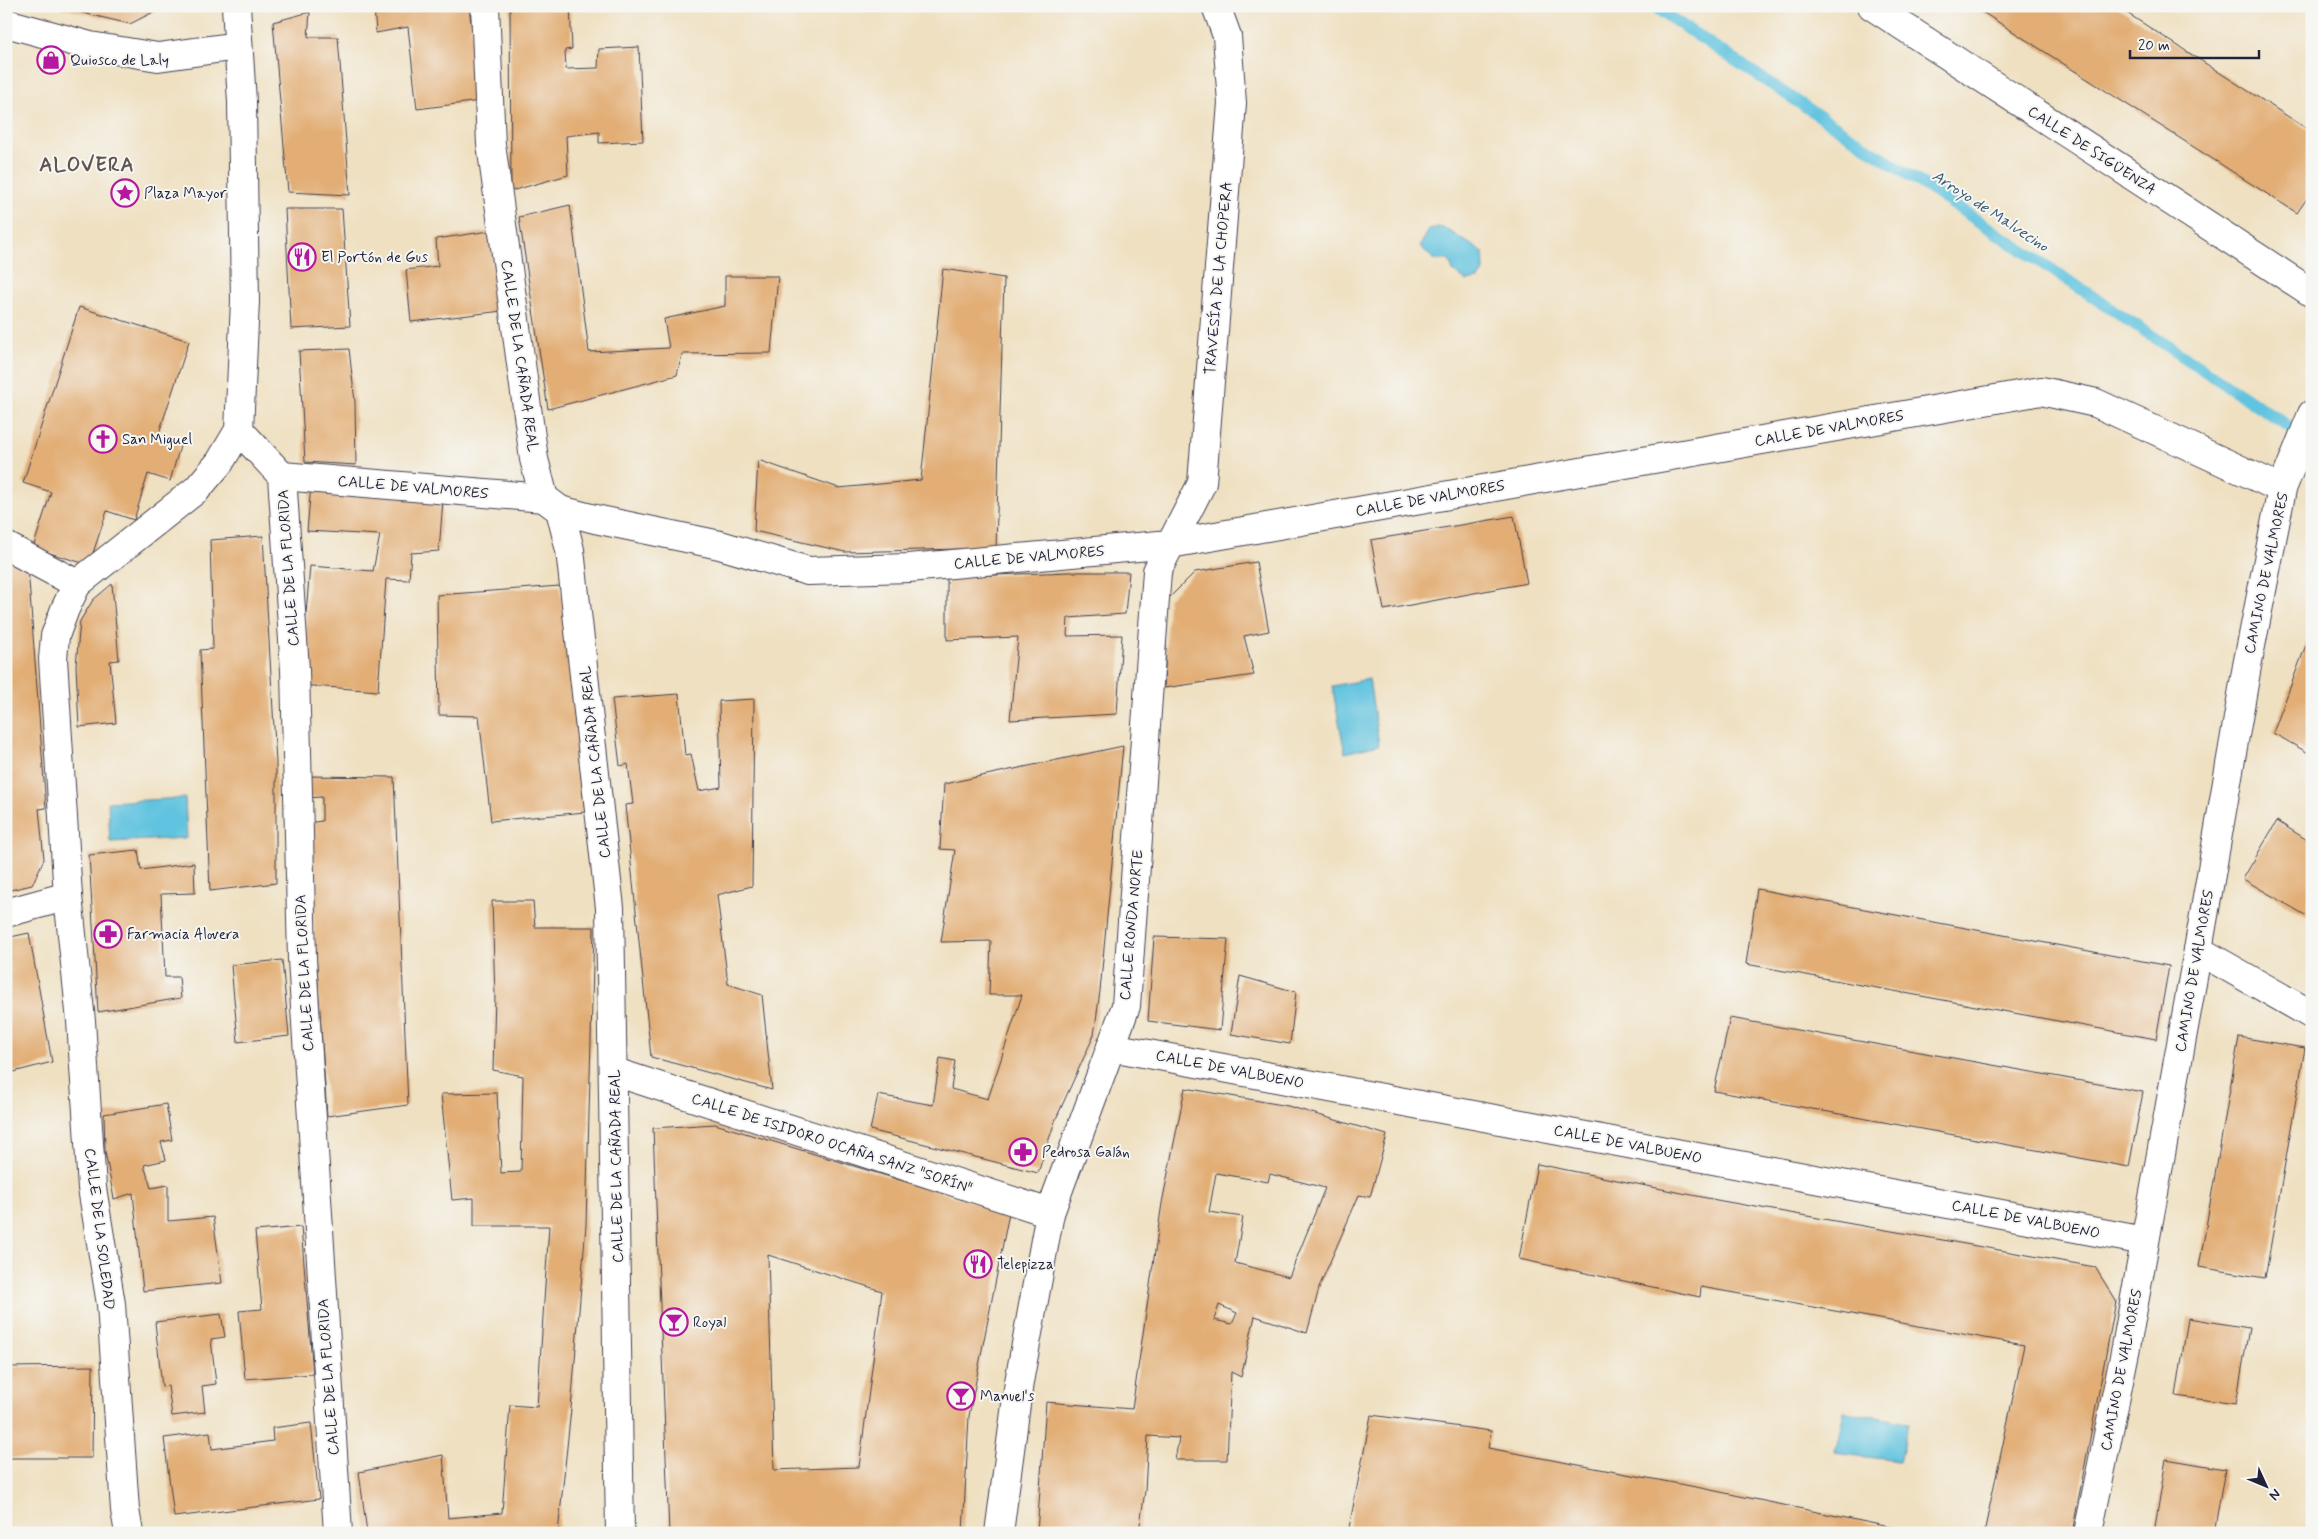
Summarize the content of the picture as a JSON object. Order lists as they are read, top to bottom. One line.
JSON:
{"streets":{"street":["CALLE DE SIGÜENZA","TRAVESÍA DE LA CHOPERA","CALLE DE LA CAÑADA REAL","CALLE DE VALMORES","CALLE DE LA FLORIDA","CAMINO DE VALMORES","CALLE RONDA NORTE","CALLE DE VALBUENO","CALLE DE ISIDORO OCAÑA SANZ \"SORÍN\"","CALLE DE LA SOLEDAD"]},"crossings":[["TRAVESÍA DE LA CHOPERA","CALLE DE VALMORES"],["TRAVESÍA DE LA CHOPERA","CALLE RONDA NORTE"],["CALLE DE LA CAÑADA REAL","CALLE DE VALMORES"],["CALLE DE LA CAÑADA REAL","CALLE DE ISIDORO OCAÑA SANZ \"SORÍN\""],["CALLE DE VALMORES","CALLE DE LA FLORIDA"],["CALLE DE VALMORES","CAMINO DE VALMORES"],["CALLE DE VALMORES","CALLE RONDA NORTE"],["CAMINO DE VALMORES","CALLE DE VALBUENO"],["CALLE RONDA NORTE","CALLE DE VALBUENO"],["CALLE RONDA NORTE","CALLE DE ISIDORO OCAÑA SANZ \"SORÍN\""]],"districts":["ALOVERA"],"water":["Arroyo de Malvecino"],"places":{"shop":["Quiosco de Laly"],"place":["Plaza Mayor"],"restaurant":["El Portón de Gus","Telepizza"],"church":["San Miguel"],"pharmacy":["Farmacia Alovera","Pedrosa Galán"],"bar":["Royal","Manuel's"]},"scale_bar":"20 m","north":"bottom right"}
